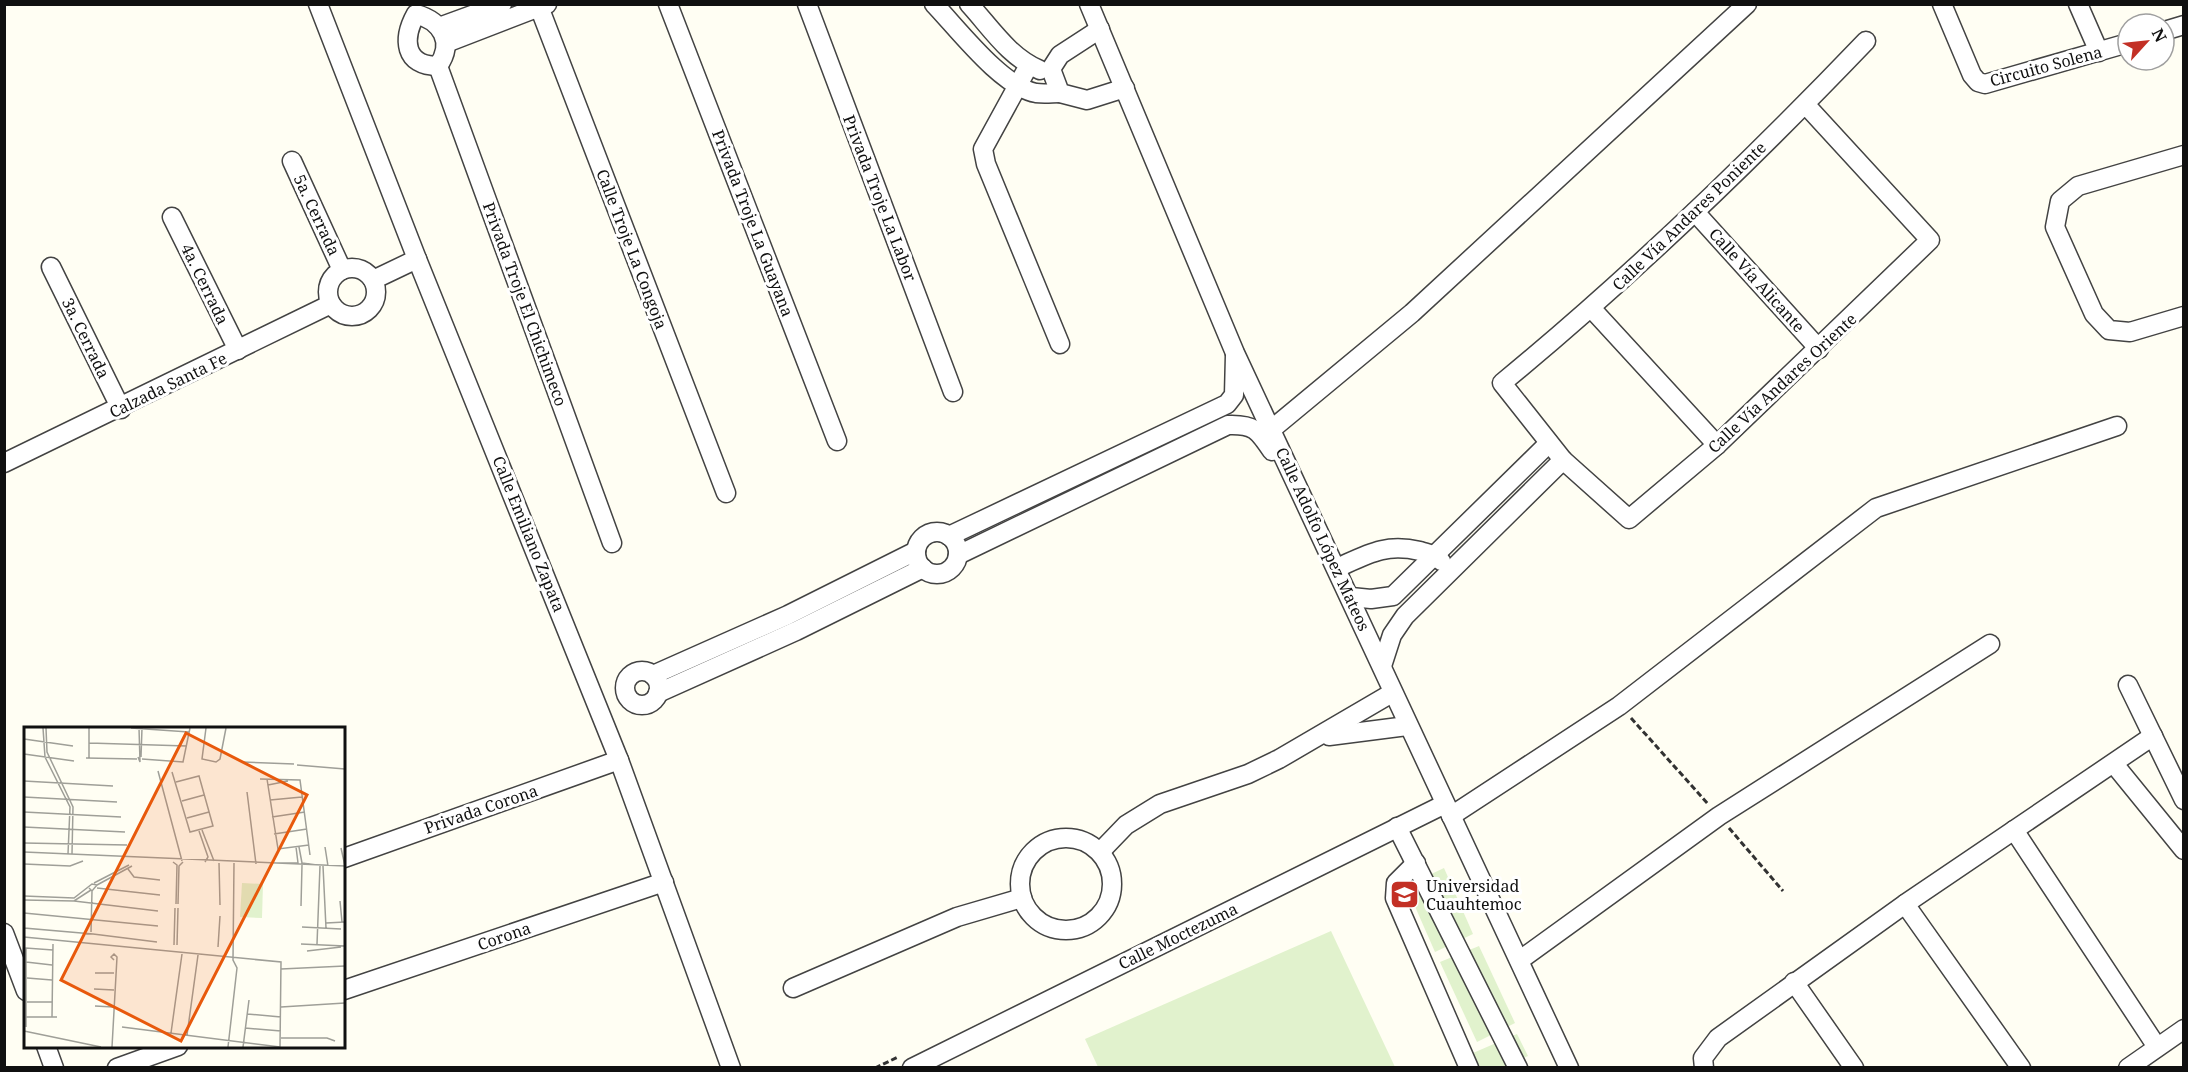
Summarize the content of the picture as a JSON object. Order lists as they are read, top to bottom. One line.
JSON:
{"streets":{"street":["Circuito Solena","Privada Troje La Labor","5a. Cerrada","Calle Vía Andares Poniente","Privada Troje La Guayana","Calle Troje La Congoja","Calle Vía Alicante","4a. Cerrada","Privada Troje El Chichimeco","3a. Cerrada","Calle Vía Andares Oriente","Calzada Santa Fe","Calle Emiliano Zapata","Calle Adolfo López Mateos","Privada Corona","Corona","Calle Moctezuma"]},"crossings":[["5a. Cerrada","Calzada Santa Fe"],["Calle Vía Andares Poniente","Calle Vía Alicante"],["Calle Vía Andares Poniente","Calle Vía Andares Oriente"],["Calle Vía Alicante","Calle Vía Andares Oriente"],["4a. Cerrada","Calzada Santa Fe"],["3a. Cerrada","Calzada Santa Fe"],["Calle Emiliano Zapata","Privada Corona"],["Calle Emiliano Zapata","Corona"],["Calle Adolfo López Mateos","Calle Moctezuma"]],"places":{"school or university":["Universidad Cuauhtemoc"]},"north":"top right"}
